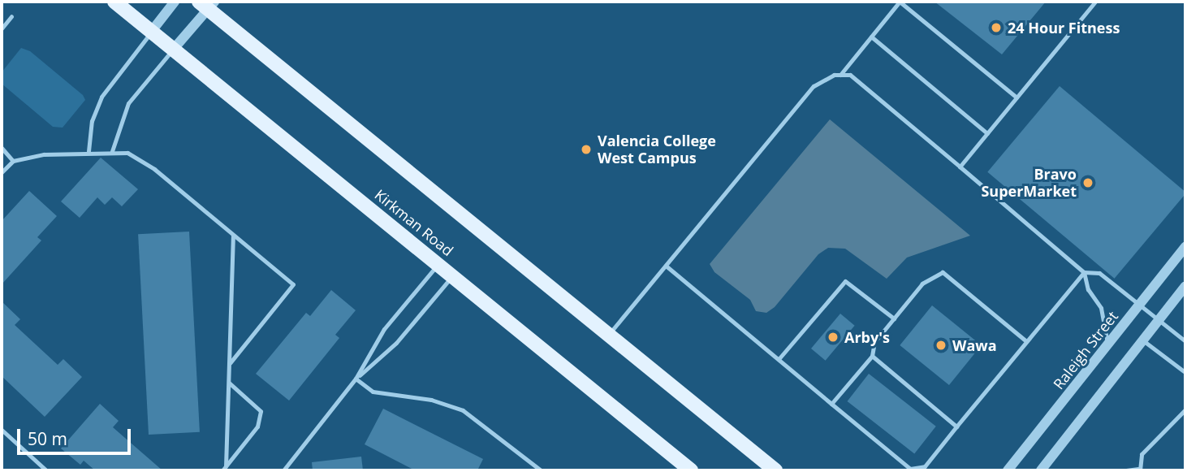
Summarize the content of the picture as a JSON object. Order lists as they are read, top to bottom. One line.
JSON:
{"streets":{"main road":["Kirkman Road"],"street":["Raleigh Street"]},"places":["24 Hour Fitness","Valencia College West Campus","Bravo SuperMarket","Arby's","Wawa"],"scale_bar":"50 m"}
